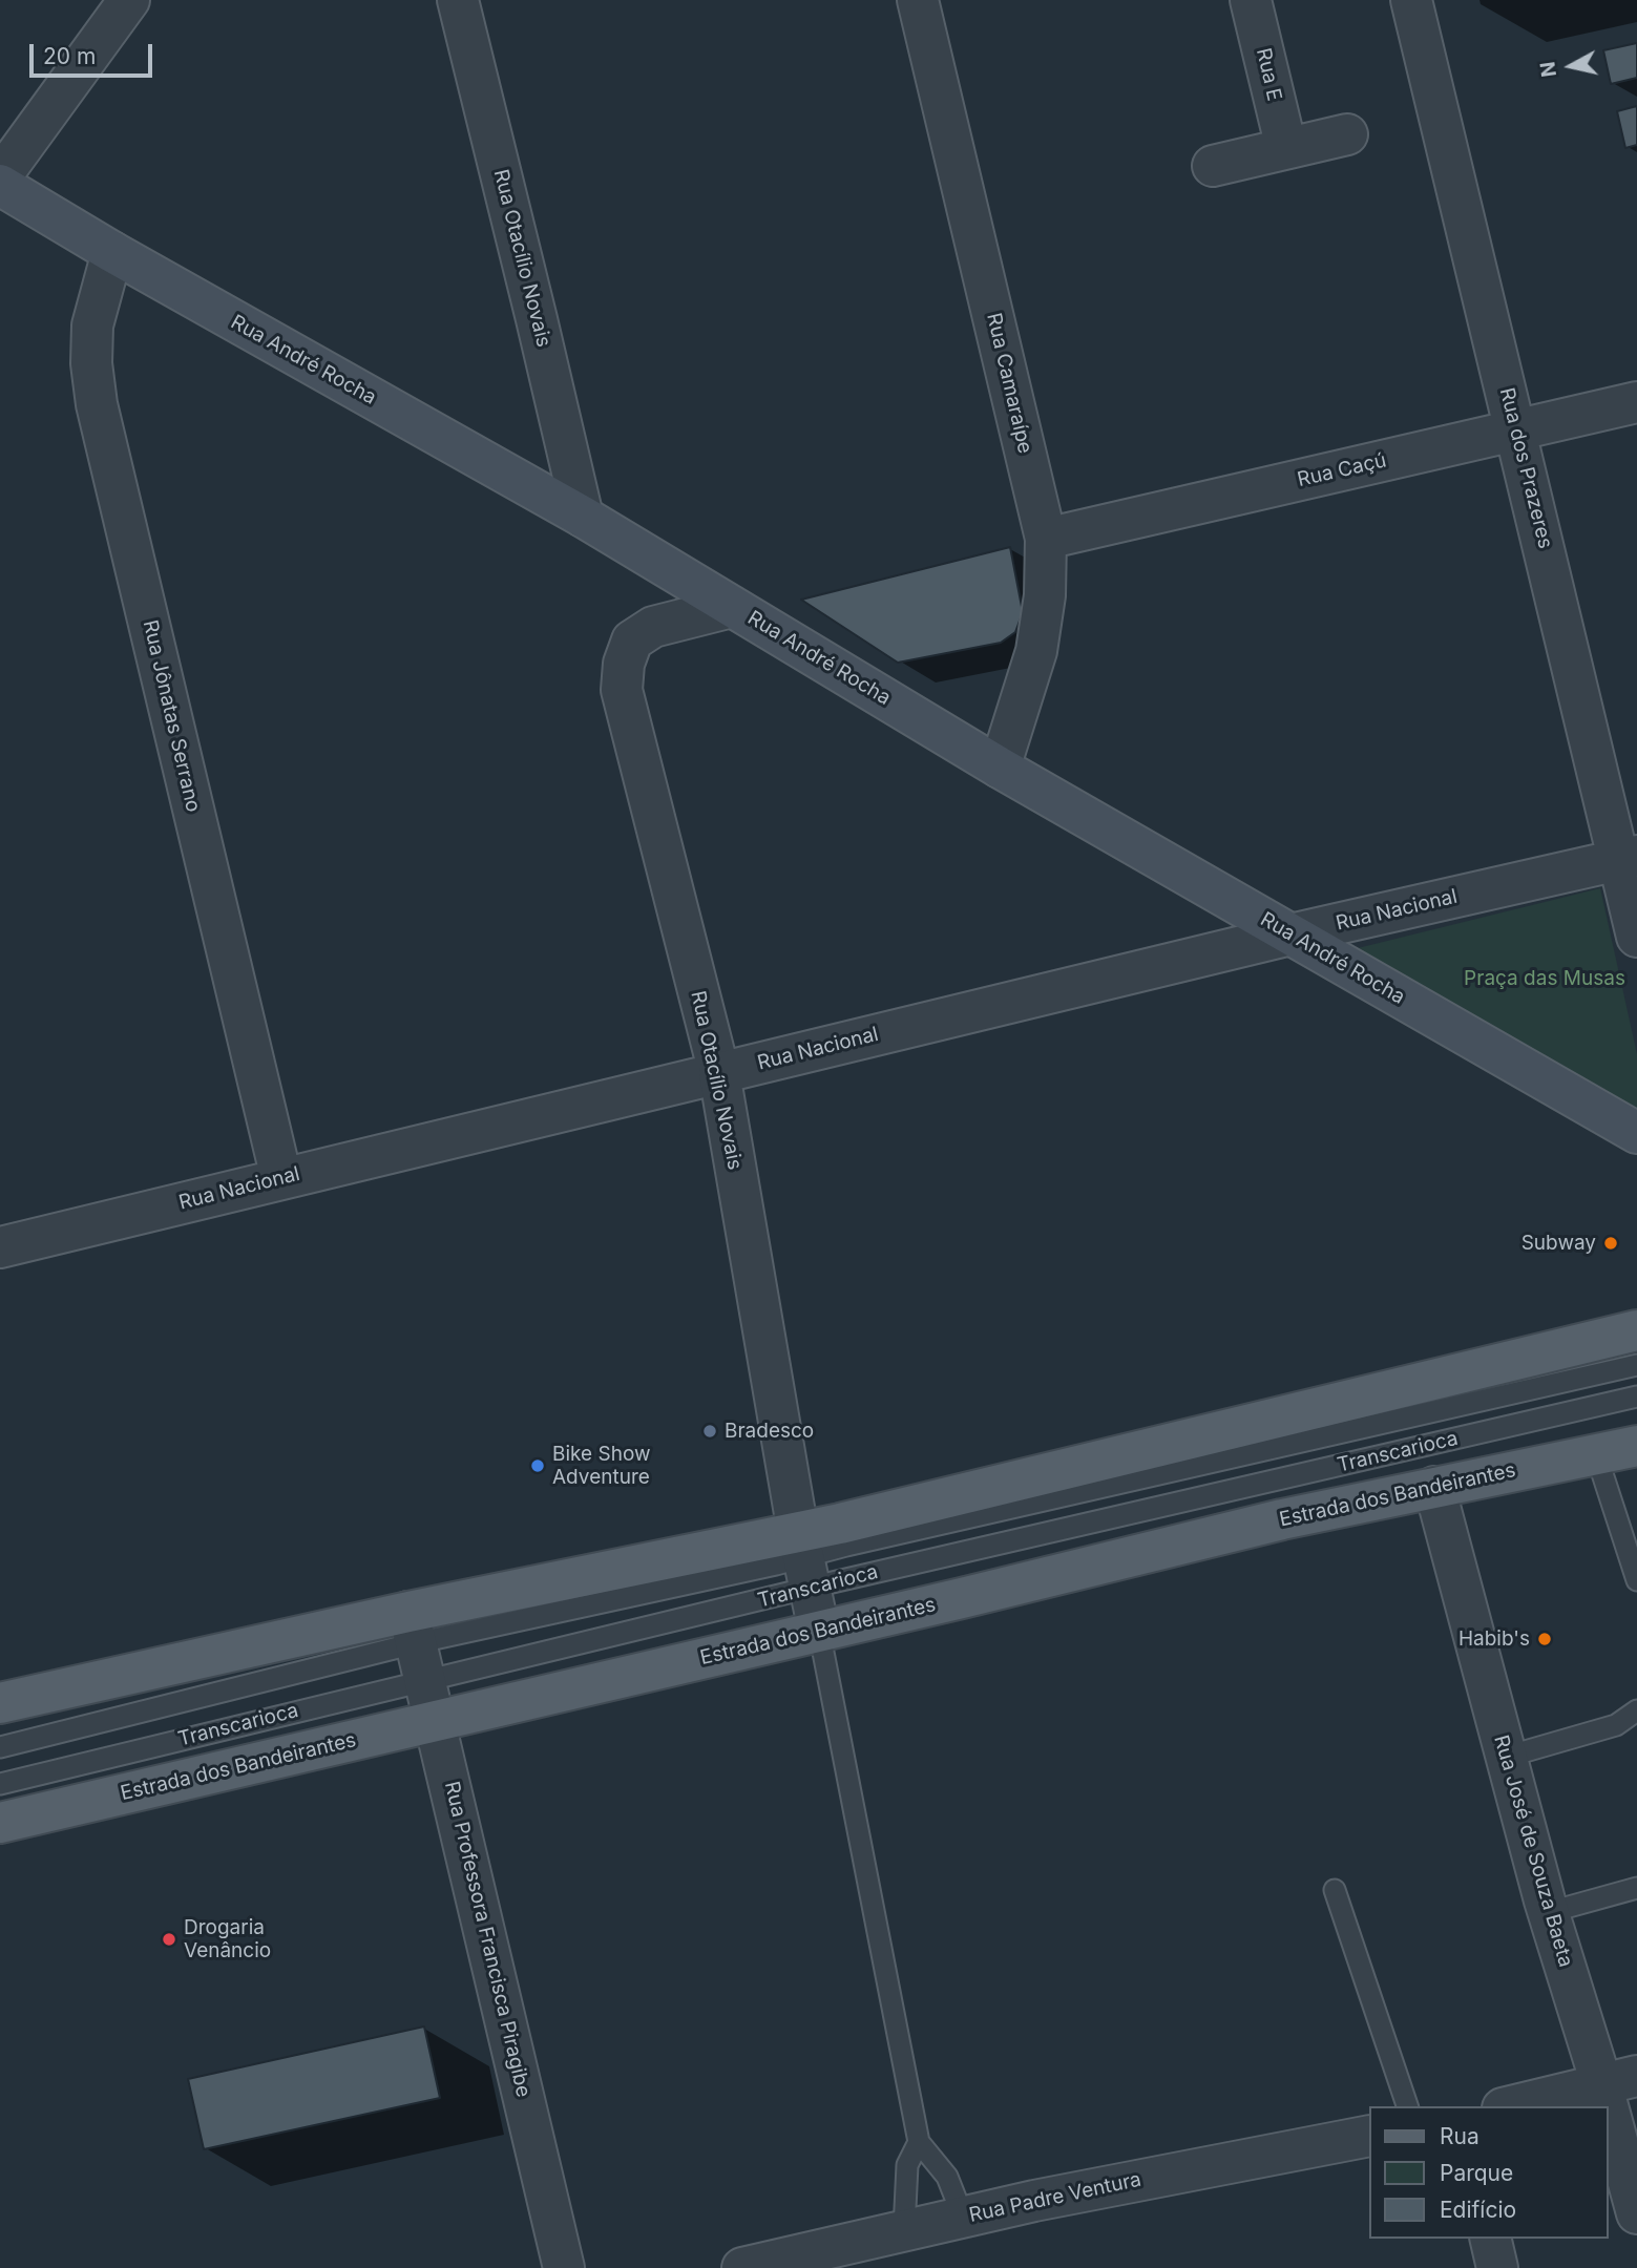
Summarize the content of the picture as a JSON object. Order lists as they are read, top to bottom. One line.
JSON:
{"streets":{"main road":["Rua André Rocha","Estrada dos Bandeirantes"],"street":["Rua E","Rua Otacílio Novais","Rua Camaraípe","Rua dos Prazeres","Rua Caçú","Rua Jônatas Serrano","Rua Nacional","Rua José de Souza Baeta","Rua Professora Francisca Piragibe","Rua Padre Ventura"],"lane":["Transcarioca"]},"crossings":[["Rua Otacílio Novais","Rua André Rocha"],["Rua Otacílio Novais","Rua Nacional"],["Rua Otacílio Novais","Transcarioca"],["Rua Otacílio Novais","Estrada dos Bandeirantes"],["Rua André Rocha","Rua Camaraípe"],["Rua André Rocha","Rua Jônatas Serrano"],["Rua André Rocha","Rua Nacional"],["Rua Camaraípe","Rua Caçú"],["Rua dos Prazeres","Rua Caçú"],["Rua dos Prazeres","Rua Nacional"],["Rua Jônatas Serrano","Rua Nacional"],["Transcarioca","Rua Professora Francisca Piragibe"],["Estrada dos Bandeirantes","Rua José de Souza Baeta"],["Estrada dos Bandeirantes","Rua Professora Francisca Piragibe"]],"parks":["Praça das Musas"],"places":["Subway","Bradesco","Bike Show Adventure","Habib's","Drogaria Venâncio"],"legend":["Rua","Parque","Edifício"],"scale_bar":"20 m","north":"left"}
